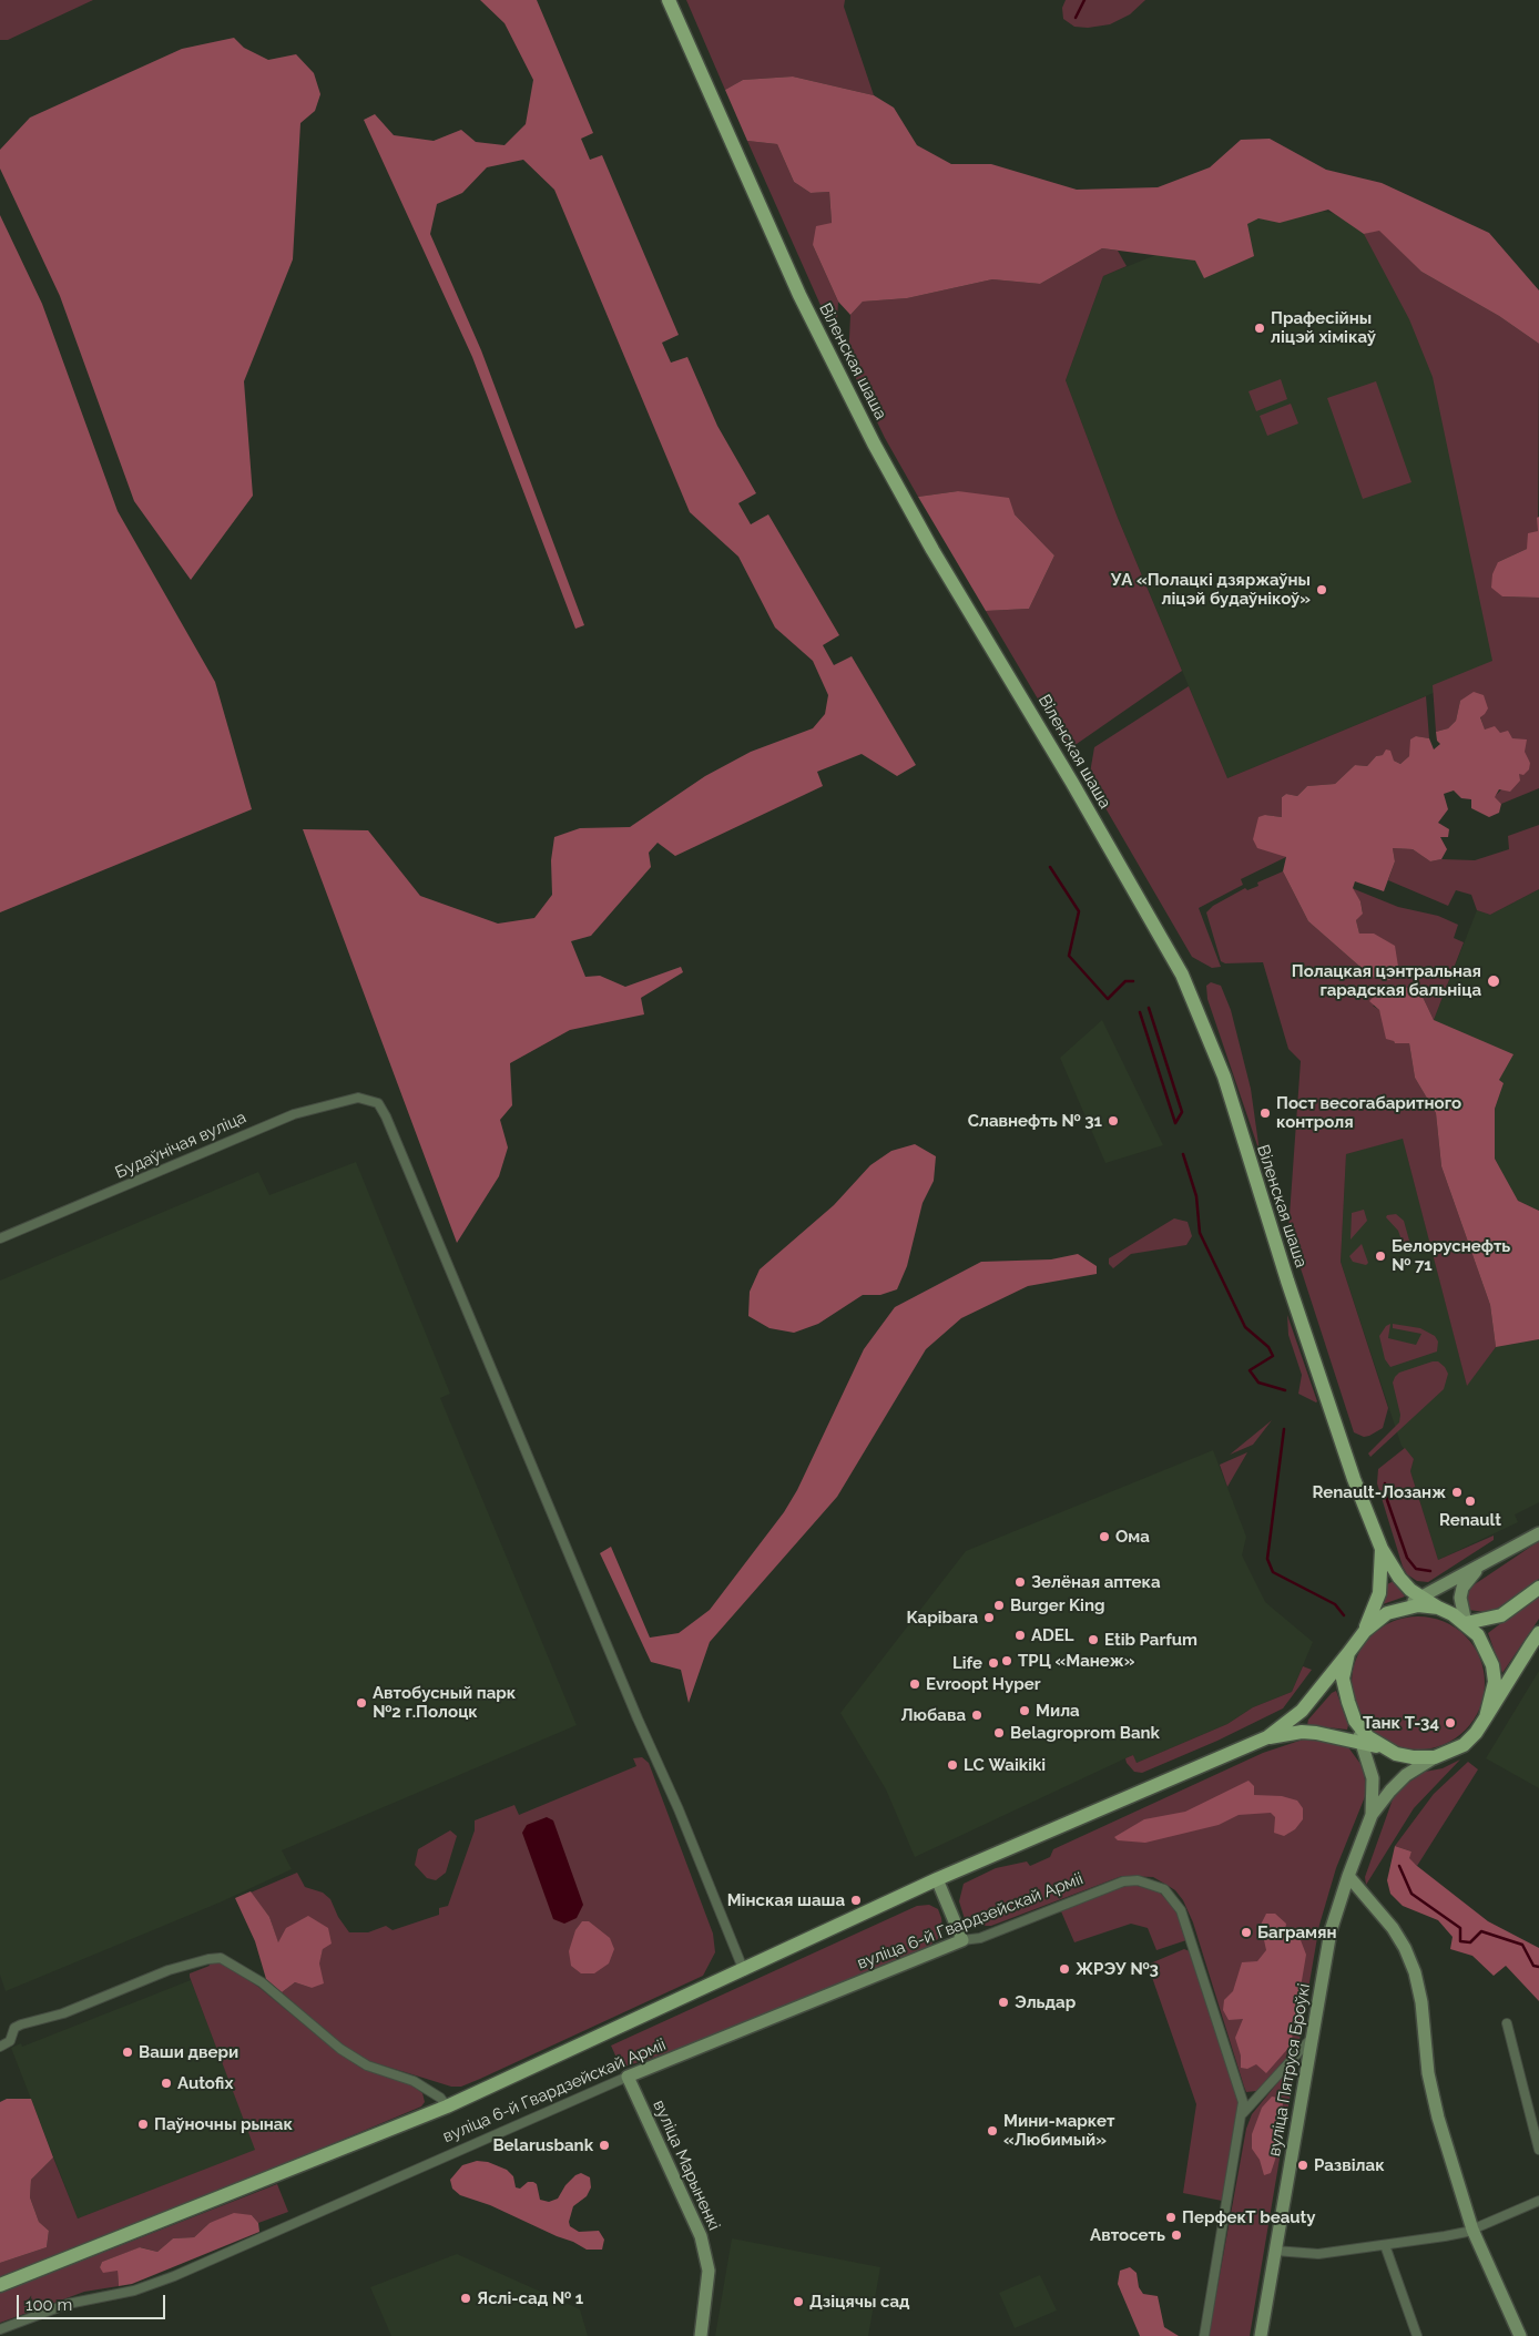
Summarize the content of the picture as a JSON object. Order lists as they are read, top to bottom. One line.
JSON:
{"streets":{"main road":["Віленская шаша"],"street":["Будаўнічая вуліца","вуліца 6-й Гвардзейскай Арміі","вуліца Пятруся Броўкі","вуліца Марыненкі"]},"crossings":[["вуліца 6-й Гвардзейскай Арміі","вуліца Марыненкі"]],"places":["Прафесійны ліцэй хімікаў","УА «Полацкі дзяржаўны ліцэй будаўнікоў»","Полацкая цэнтральная гарадская бальніца","Пост весогабаритного контроля","Славнефть № 31","Белоруснефть № 71","Renault-Лозанж","Renault","Ома","Зелёная аптека","Burger King","Kapibara","ADEL","Etib Parfum","ТРЦ «Манеж»","Life","Evroopt Hyper","Автобусный парк №2 г.Полоцк","Мила","Любава","Танк Т-34","Belagroprom Bank","LC Waikiki","Мінская шаша","Баграмян","ЖРЭУ №3","Эльдар","Ваши двери","Autofix","Паўночны рынак","Мини-маркет «Любимый»","Belarusbank","Развілак","ПерфекТ beauty","Автосеть","Яслі-сад № 1","Дзіцячы сад"],"scale_bar":"100 m"}
